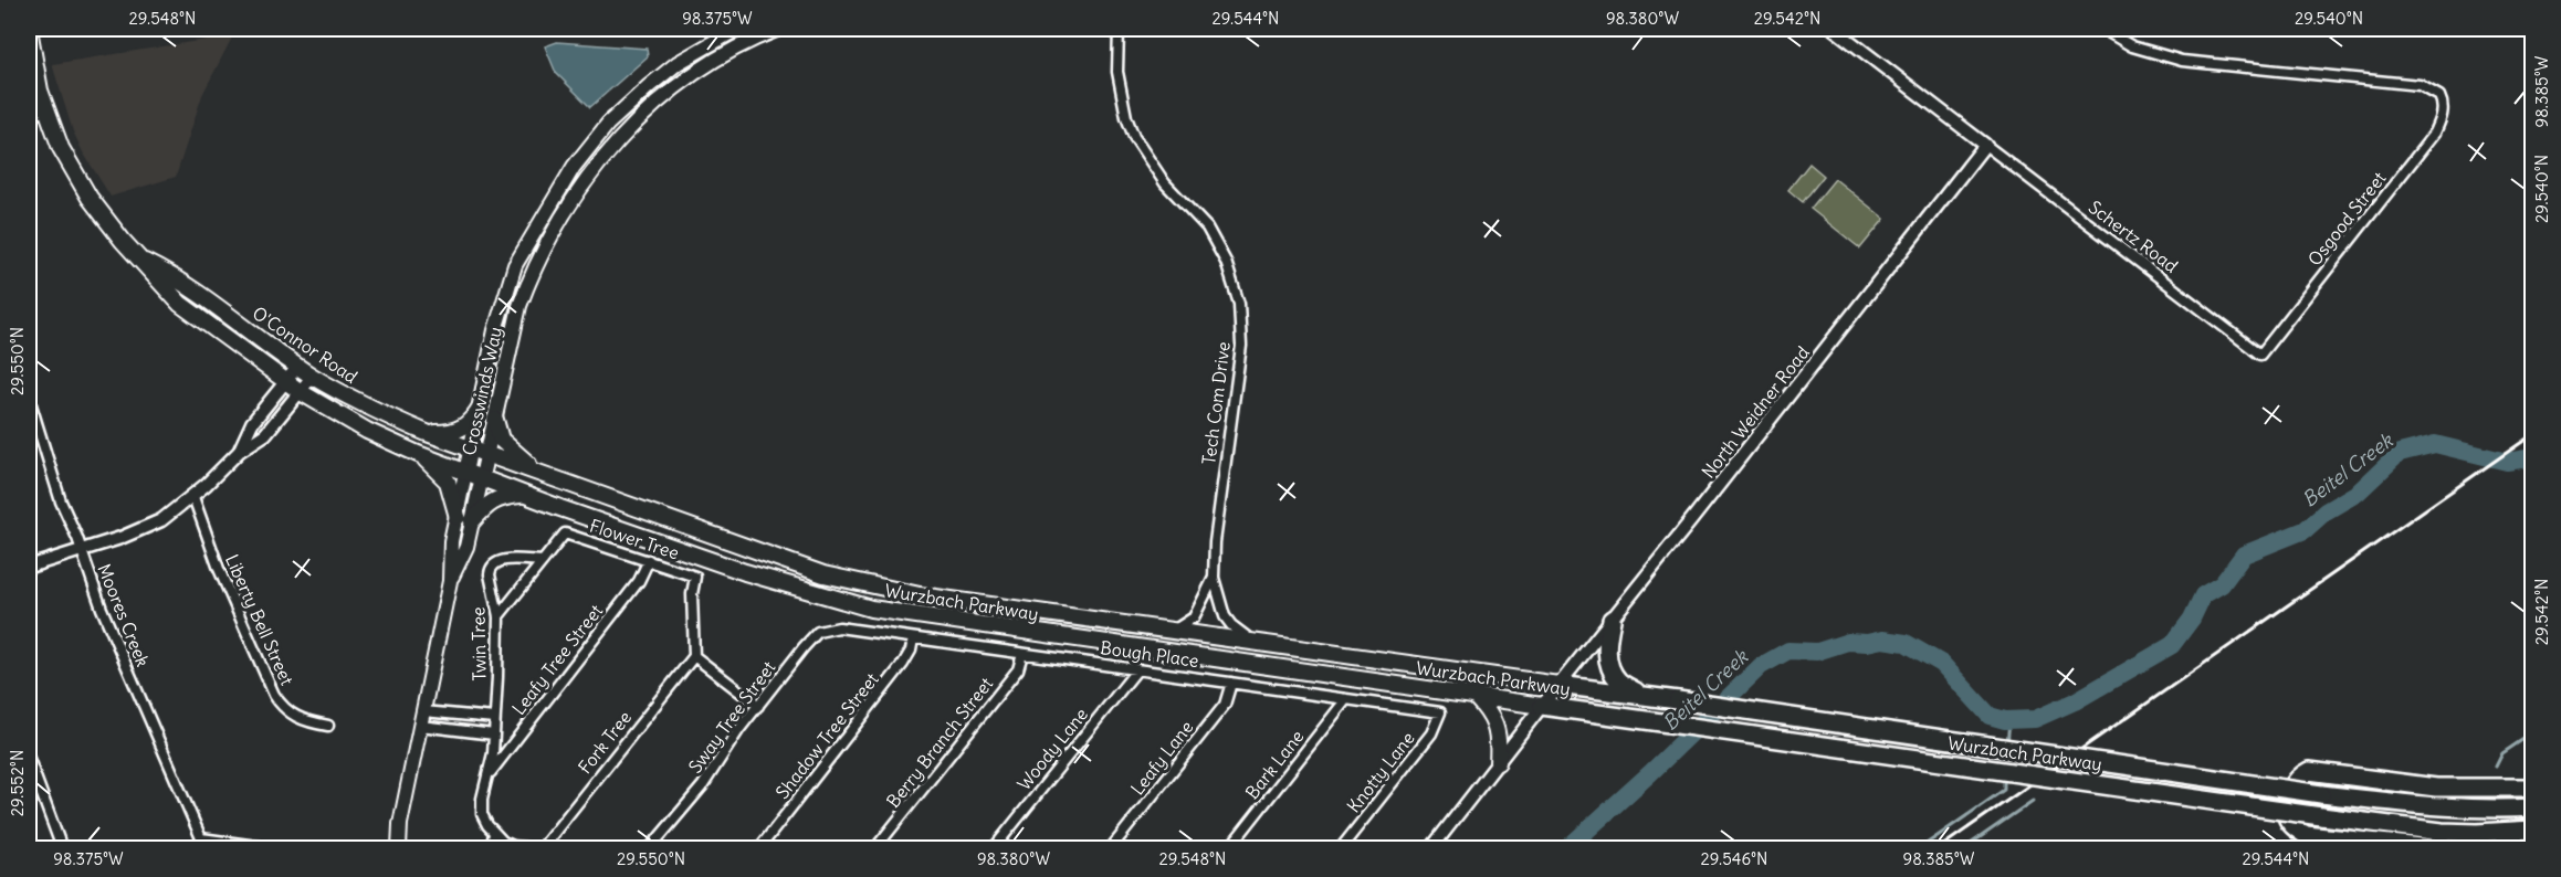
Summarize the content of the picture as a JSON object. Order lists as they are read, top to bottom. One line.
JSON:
{"streets":{"highway":["O'Connor Road","Wurzbach Parkway"],"main road":["Crosswinds Way"],"street":["Osgood Street","Schertz Road","Tech Com Drive","North Weidner Road","Flower Tree","Moores Creek","Liberty Bell Street","Twin Tree","Bough Place","Leafy Tree Street","Sway Tree Street","Shadow Tree Street","Fork Tree","Berry Branch Street","Woody Lane","Leafy Lane","Bark Lane","Knotty Lane"]},"crossings":[["Osgood Street","Schertz Road"],["Schertz Road","North Weidner Road"],["O'Connor Road","Crosswinds Way"],["O'Connor Road","Wurzbach Parkway"],["Crosswinds Way","Wurzbach Parkway"],["Tech Com Drive","Wurzbach Parkway"],["North Weidner Road","Wurzbach Parkway"],["Flower Tree","Twin Tree"],["Flower Tree","Leafy Tree Street"],["Flower Tree","Fork Tree"],["Twin Tree","Leafy Tree Street"],["Bough Place","Sway Tree Street"],["Bough Place","Shadow Tree Street"],["Bough Place","Berry Branch Street"],["Bough Place","Woody Lane"],["Bough Place","Leafy Lane"],["Bough Place","Bark Lane"],["Bough Place","Knotty Lane"]],"water":["Beitel Creek"],"coordinates":["29.548°N","98.375°W","29.544°N","98.380°W","29.542°N","29.540°N","98.385°W","29.550°N","29.552°N","29.546°N"]}
